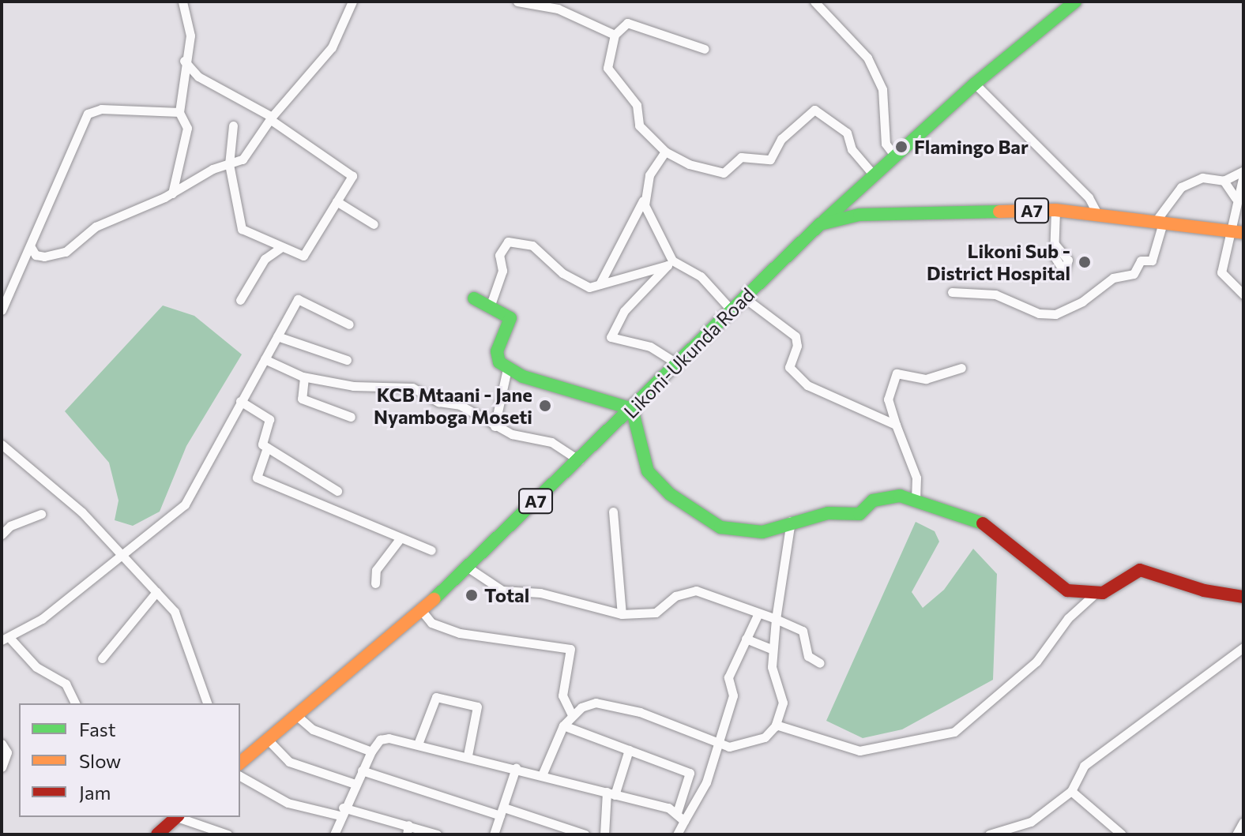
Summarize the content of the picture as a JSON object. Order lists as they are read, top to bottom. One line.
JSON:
{"streets":{"main road":["A7","Likoni-Ukunda Road"]},"crossings":[["A7","Likoni-Ukunda Road"]],"places":["Flamingo Bar","Likoni Sub - District Hospital","KCB Mtaani - Jane Nyamboga Moseti","Total"],"legend":["Fast","Slow","Jam"]}
